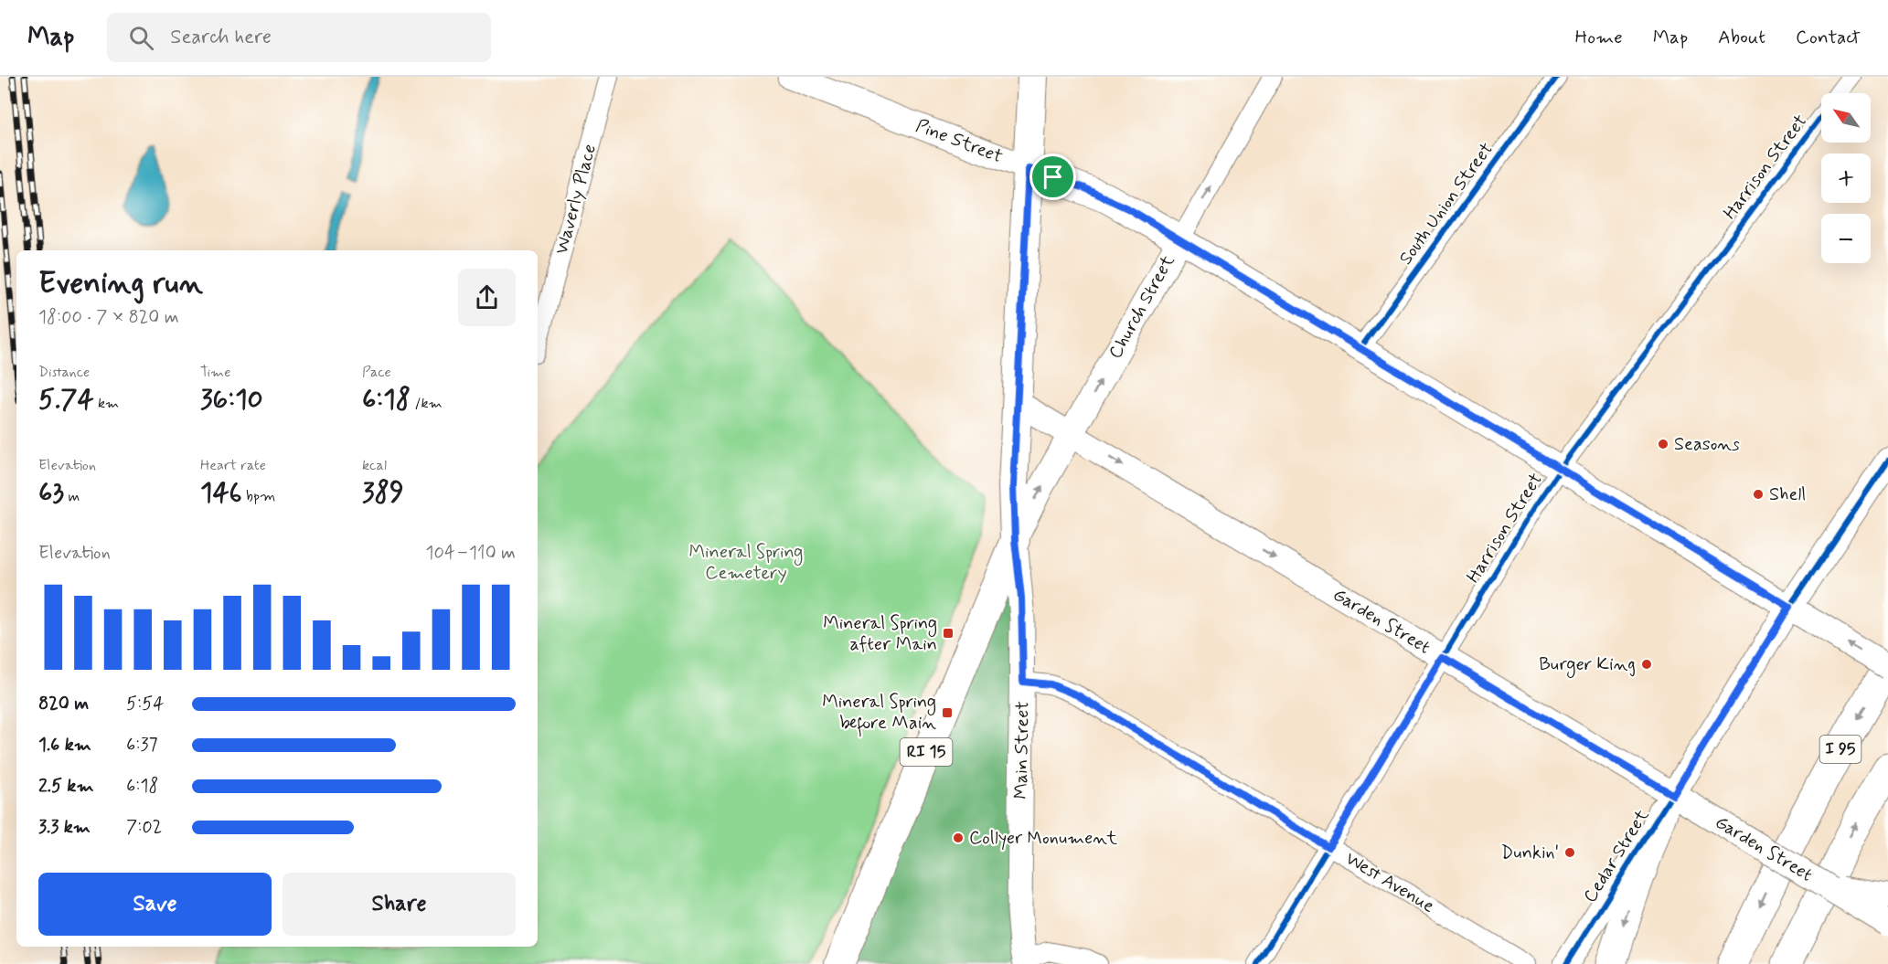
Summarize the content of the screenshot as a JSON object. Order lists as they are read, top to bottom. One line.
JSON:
{"streets":{"highway":["I 95"],"main road":["Pine Street","Church Street","Garden Street","Main Street","RI 15","Cedar Street"],"street":["Harrison Street","Waverly Place","South Union Street","West Avenue"]},"crossings":[["Pine Street","Harrison Street"],["Pine Street","South Union Street"],["Pine Street","Church Street"],["Pine Street","I 95"],["Pine Street","Main Street"],["Pine Street","Cedar Street"],["Harrison Street","Garden Street"],["Harrison Street","West Avenue"],["Church Street","Garden Street"],["Church Street","Main Street"],["Church Street","RI 15"],["Garden Street","Main Street"],["Garden Street","Cedar Street"],["Main Street","RI 15"],["Main Street","West Avenue"]],"one_way":["Church Street","Garden Street"],"parks":["Mineral Spring Cemetery"],"places":{"other":["Seasons","Shell","Burger King","Collyer Monument","Dunkin'"],"transit":["Mineral Spring after Main","Mineral Spring before Main"]},"north":"top left","page":{"header":"Map","search":"Search here","nav":["Home","Map","About","Contact"],"map_buttons":["+","−"],"heading":["Evening run","18:00 · 7 × 820 m"],"stats":[["Distance","5.74 km"],["Time","36:10"],["Pace","6:18 /km"],["Elevation","63 m"],["Heart rate","146 bpm"],["kcal","389"]],"chart":["Elevation","104–110 m"],"list":[{"name":"820 m","note":"5:54"},{"name":"1.6 km","note":"6:37"},{"name":"2.5 km","note":"6:18"},{"name":"3.3 km","note":"7:02"}],"buttons":["Save","Share"]}}
